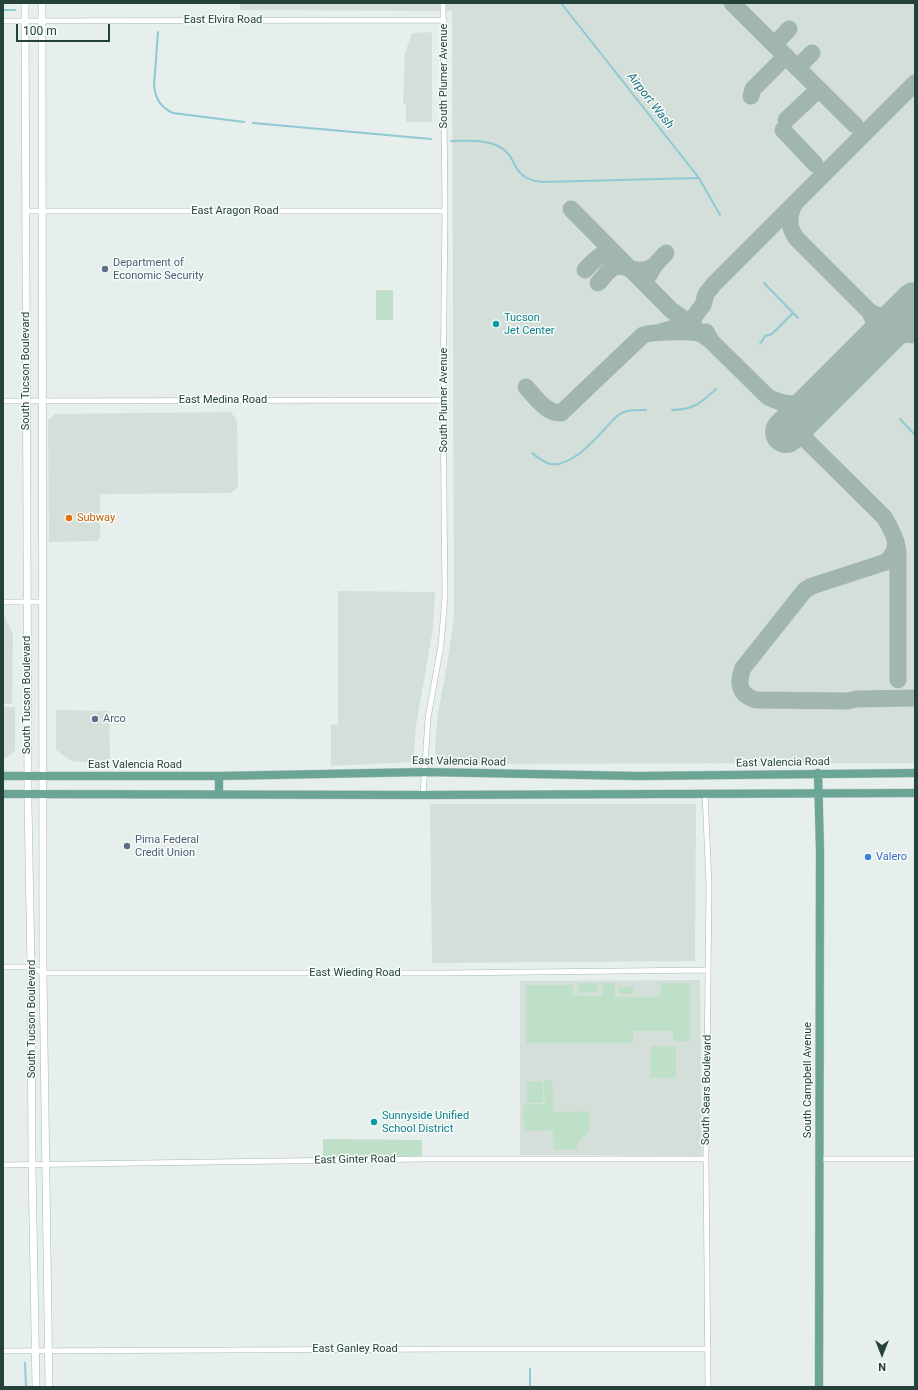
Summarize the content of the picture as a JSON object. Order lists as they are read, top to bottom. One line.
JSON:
{"streets":{"main road":["South Tucson Boulevard","East Valencia Road","South Campbell Avenue"],"street":["East Elvira Road","South Plumer Avenue","East Aragon Road","East Medina Road","East Wieding Road","South Sears Boulevard","East Ginter Road","East Ganley Road"]},"crossings":[["East Elvira Road","South Plumer Avenue"],["East Elvira Road","South Tucson Boulevard"],["South Plumer Avenue","East Aragon Road"],["South Plumer Avenue","East Medina Road"],["South Plumer Avenue","East Valencia Road"],["East Aragon Road","South Tucson Boulevard"],["South Tucson Boulevard","East Medina Road"],["South Tucson Boulevard","East Valencia Road"],["South Tucson Boulevard","East Wieding Road"],["South Tucson Boulevard","East Ginter Road"],["South Tucson Boulevard","East Ganley Road"],["East Valencia Road","South Campbell Avenue"],["East Wieding Road","South Sears Boulevard"],["South Sears Boulevard","East Ginter Road"],["South Sears Boulevard","East Ganley Road"]],"water":["Airport Wash"],"places":["Department of Economic Security","Tucson Jet Center","Subway","Arco","Pima Federal Credit Union","Valero","Sunnyside Unified School District"],"scale_bar":"100 m","north":"bottom"}
